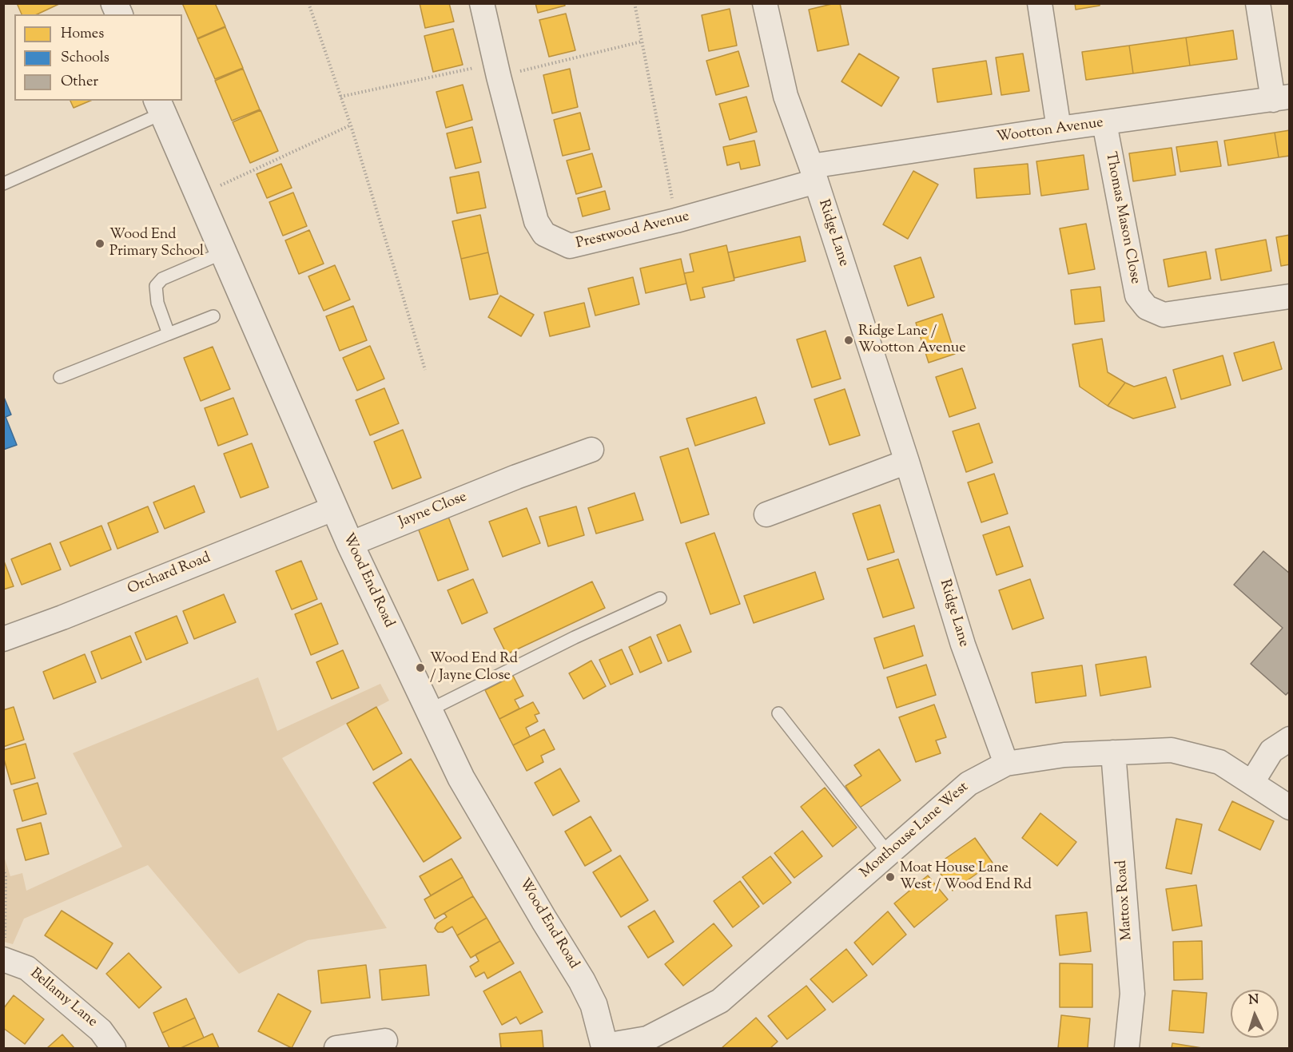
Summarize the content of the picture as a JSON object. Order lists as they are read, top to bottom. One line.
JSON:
{"streets":{"street":["Wootton Avenue","Thomas Mason Close","Prestwood Avenue","Ridge Lane","Jayne Close","Orchard Road","Wood End Road","Moathouse Lane West","Mattox Road","Bellamy Lane"]},"crossings":[["Wootton Avenue","Thomas Mason Close"],["Wootton Avenue","Prestwood Avenue"],["Wootton Avenue","Ridge Lane"],["Prestwood Avenue","Ridge Lane"],["Ridge Lane","Moathouse Lane West"],["Jayne Close","Wood End Road"],["Orchard Road","Wood End Road"],["Wood End Road","Moathouse Lane West"],["Moathouse Lane West","Mattox Road"]],"places":["Wood End Primary School","Ridge Lane / Wootton Avenue","Wood End Rd / Jayne Close","Moat House Lane West / Wood End Rd"],"legend":["Homes","Schools","Other"],"north":"top"}
